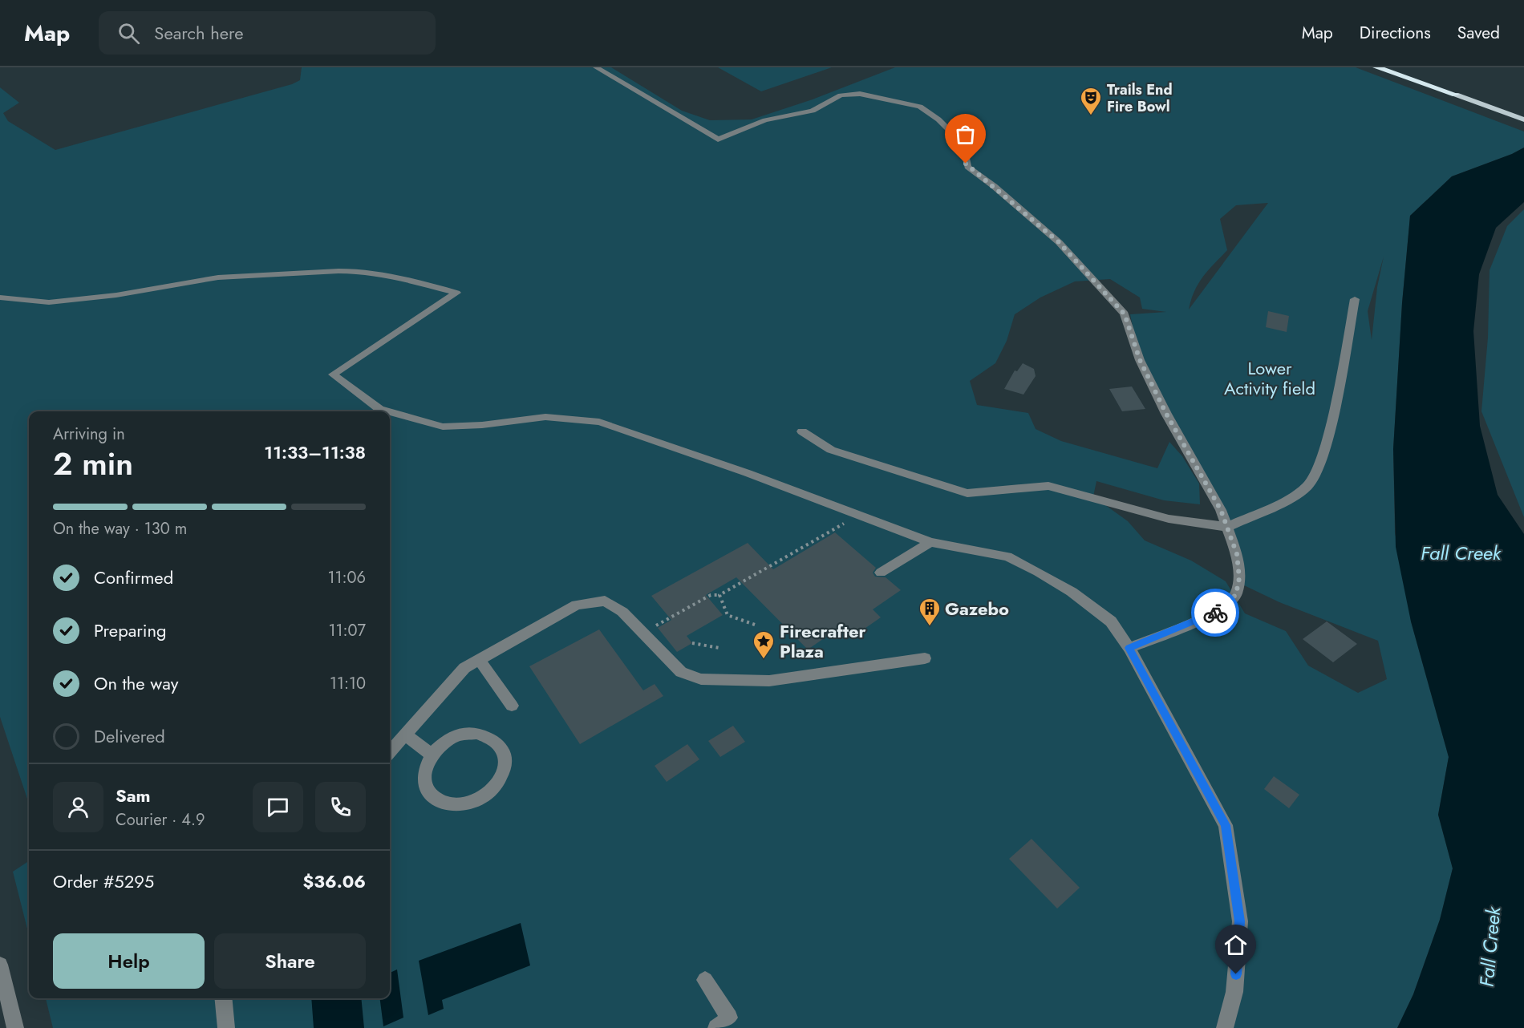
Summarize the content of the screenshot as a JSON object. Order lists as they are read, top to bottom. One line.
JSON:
{"water":["Fall Creek"],"parks":["Lower Activity field"],"places":{"theatre":["Trails End Fire Bowl"],"building":["Gazebo"],"place":["Firecrafter Plaza"]},"page":{"header":"Map","search":"Search here","nav":["Map","Directions","Saved"],"heading":["2 min","Arriving in","11:33–11:38"],"panel":["Sam","Courier · 4.9","Order #5295","$36.06"],"bar":"On the way · 130 m","list":[["Confirmed","11:06"],["Preparing","11:07"],["On the way","11:10"],"Delivered"],"buttons":["Help","Share"]}}
